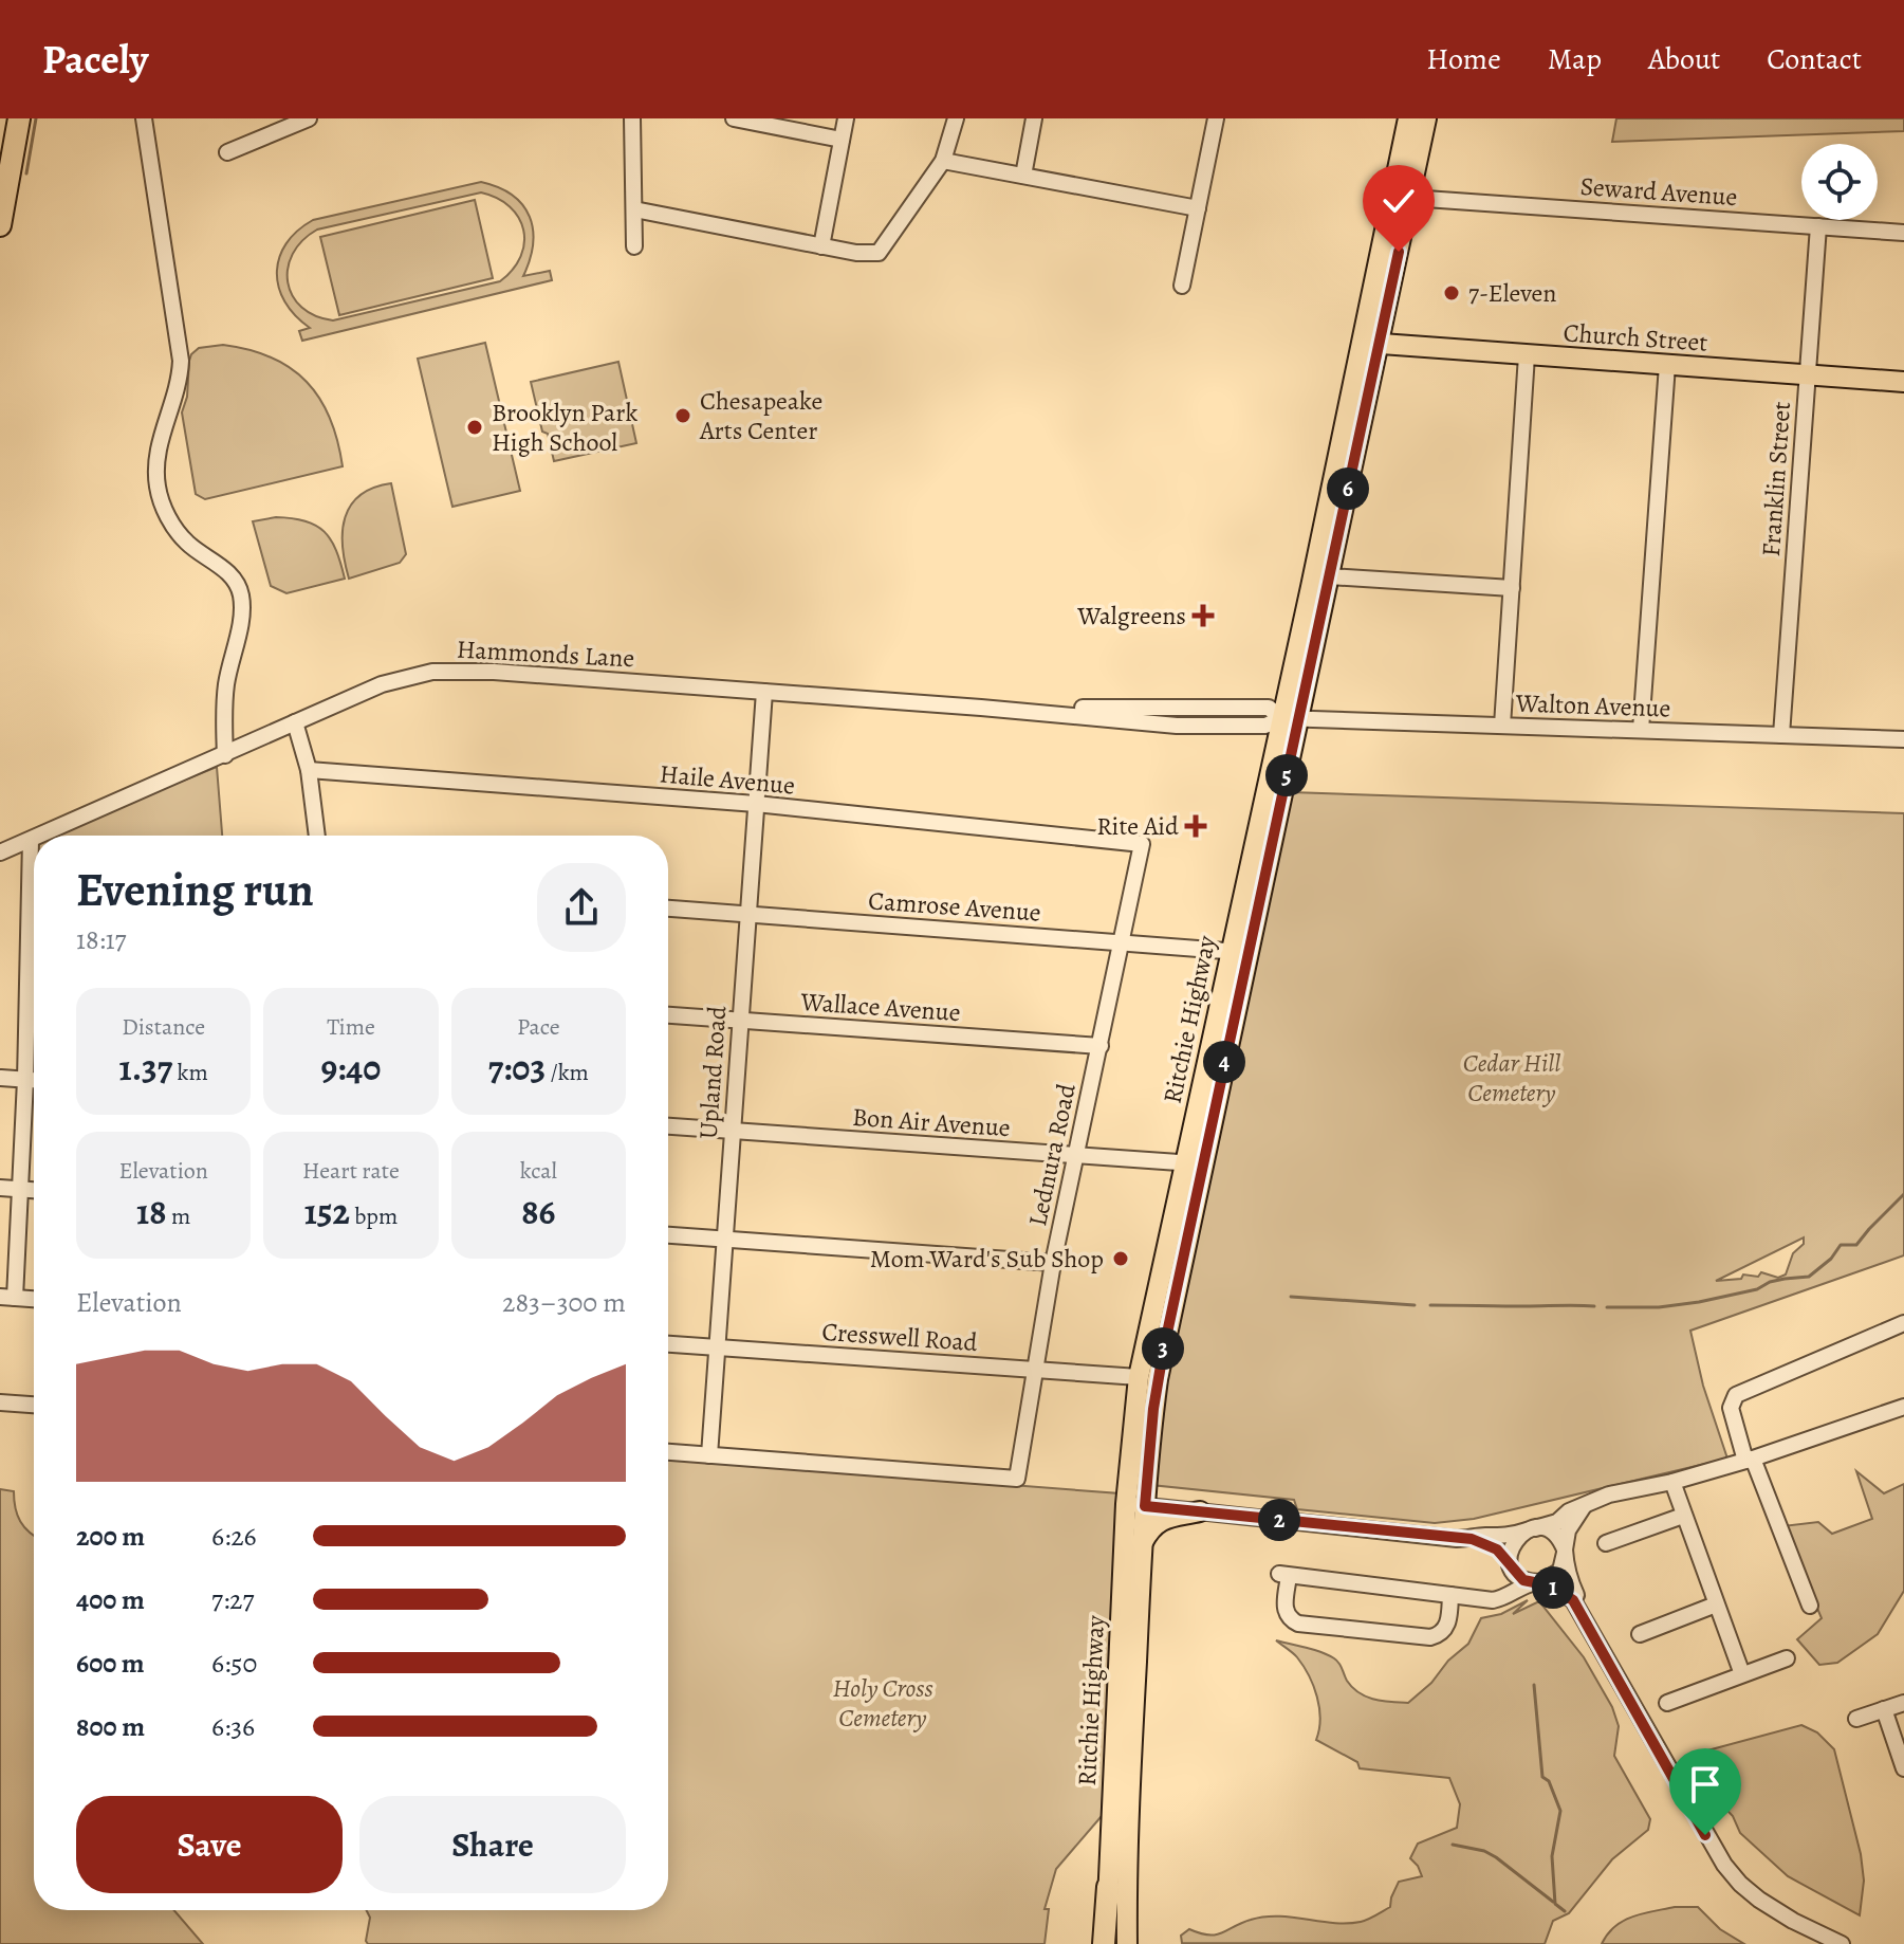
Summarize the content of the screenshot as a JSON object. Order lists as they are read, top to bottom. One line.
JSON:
{"streets":{"main road":["Church Street","Ritchie Highway"],"street":["Seward Avenue","Franklin Street","Hammonds Lane","Walton Avenue","Haile Avenue","Camrose Avenue","Wallace Avenue","Upland Road","Bon Air Avenue","Lednura Road","Cresswell Road"]},"crossings":[["Seward Avenue","Franklin Street"],["Seward Avenue","Ritchie Highway"],["Church Street","Franklin Street"],["Church Street","Ritchie Highway"],["Franklin Street","Walton Avenue"],["Hammonds Lane","Walton Avenue"],["Hammonds Lane","Ritchie Highway"],["Hammonds Lane","Upland Road"],["Walton Avenue","Ritchie Highway"],["Haile Avenue","Upland Road"],["Haile Avenue","Lednura Road"],["Camrose Avenue","Ritchie Highway"],["Camrose Avenue","Upland Road"],["Camrose Avenue","Lednura Road"],["Wallace Avenue","Upland Road"],["Wallace Avenue","Lednura Road"],["Ritchie Highway","Bon Air Avenue"],["Ritchie Highway","Cresswell Road"],["Upland Road","Bon Air Avenue"],["Upland Road","Lednura Road"],["Upland Road","Cresswell Road"],["Bon Air Avenue","Lednura Road"],["Lednura Road","Cresswell Road"]],"parks":["Cedar Hill Cemetery","Holy Cross Cemetery"],"places":{"other":["7-Eleven","Chesapeake Arts Center","Brooklyn Park High School","Mom Ward's Sub Shop"],"health":["Walgreens","Rite Aid"]},"page":{"header":"Pacely","nav":["Home","Map","About","Contact"],"pins":["6","5","4","3","2","1"],"heading":["Evening run","18:17"],"stats":[["Distance","1.37 km"],["Time","9:40"],["Pace","7:03 /km"],["Elevation","18 m"],["Heart rate","152 bpm"],["kcal","86"]],"chart":["Elevation","283–300 m"],"list":[{"name":"200 m","note":"6:26"},{"name":"400 m","note":"7:27"},{"name":"600 m","note":"6:50"},{"name":"800 m","note":"6:36"}],"buttons":["Save","Share"]}}
